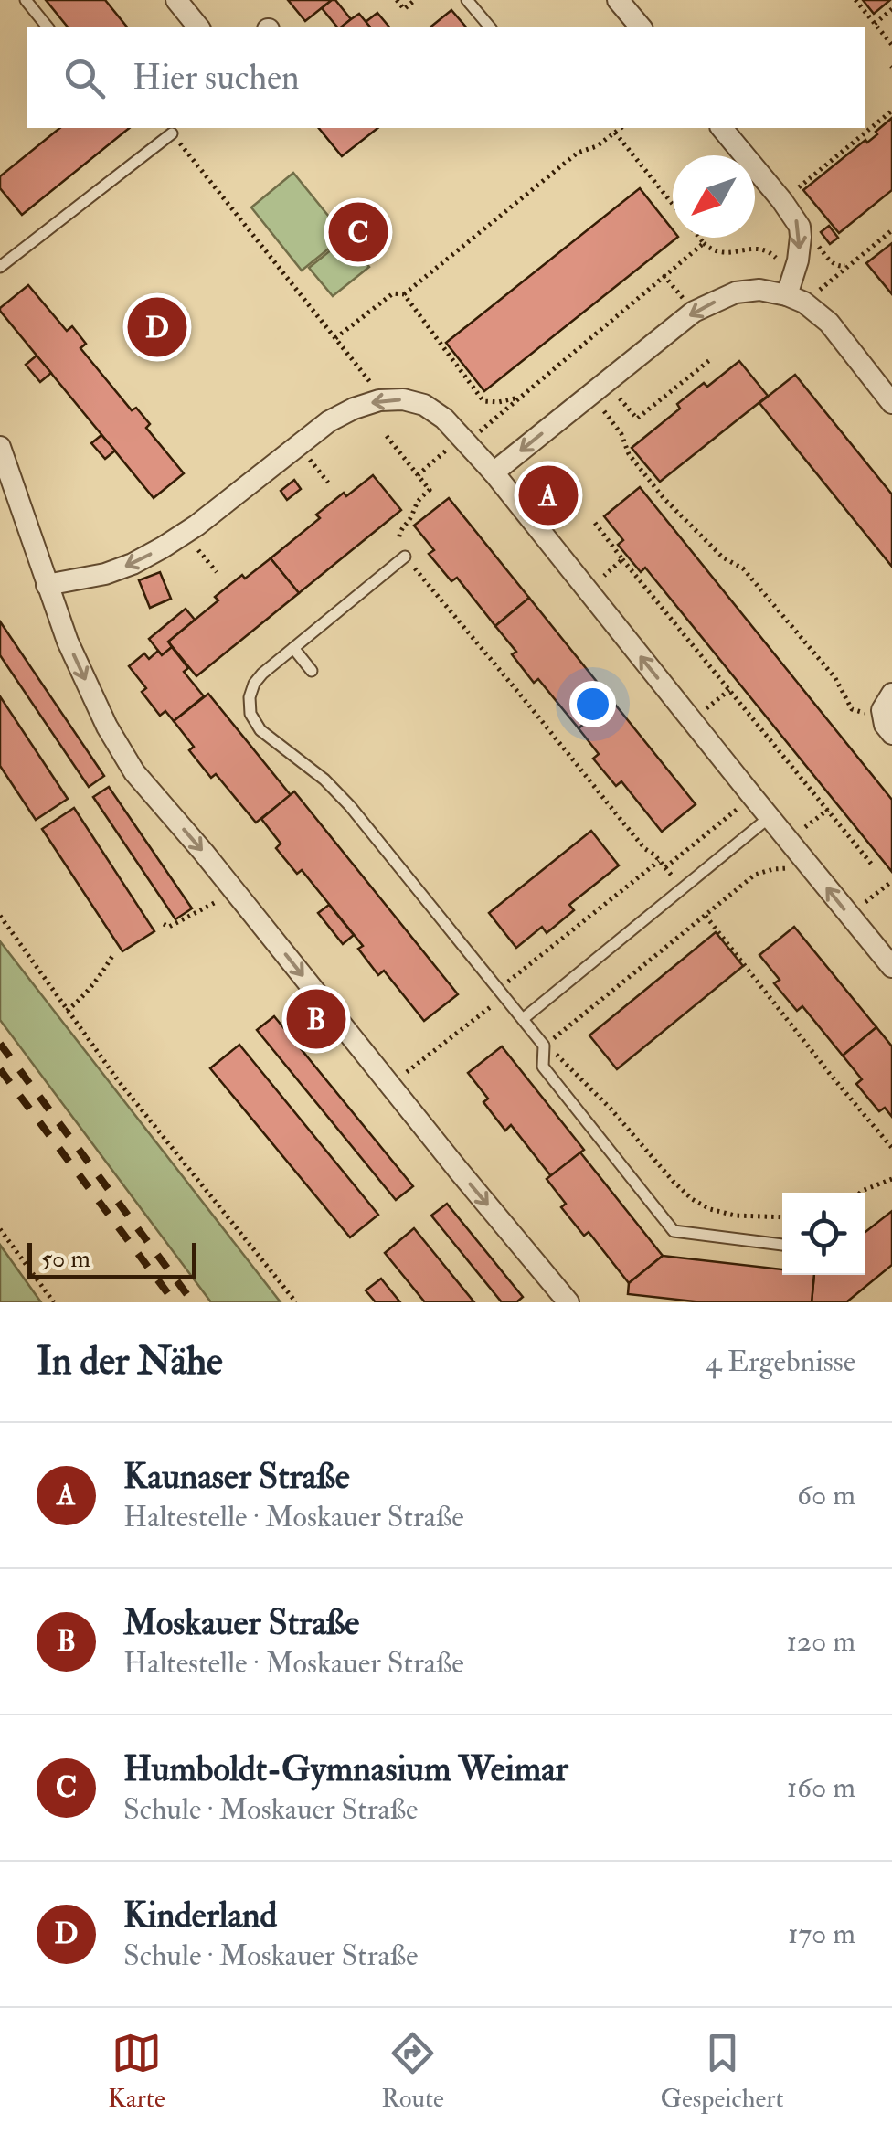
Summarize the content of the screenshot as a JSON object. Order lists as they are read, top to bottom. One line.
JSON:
{"scale_bar":"50 m","north":"bottom left","page":{"search":"Hier suchen","pins":["C","D","A","B"],"scale":"50 m","heading":["In der Nähe","4 Ergebnisse"],"list":[{"mark":"A","name":"Kaunaser Straße","note":"Haltestelle · Moskauer Straße","value":"60 m"},{"mark":"B","name":"Moskauer Straße","note":"Haltestelle · Moskauer Straße","value":"120 m"},{"mark":"C","name":"Humboldt-Gymnasium Weimar","note":"Schule · Moskauer Straße","value":"160 m"},{"mark":"D","name":"Kinderland","note":"Schule · Moskauer Straße","value":"170 m"}],"nav":["Karte","Route","Gespeichert"]}}
